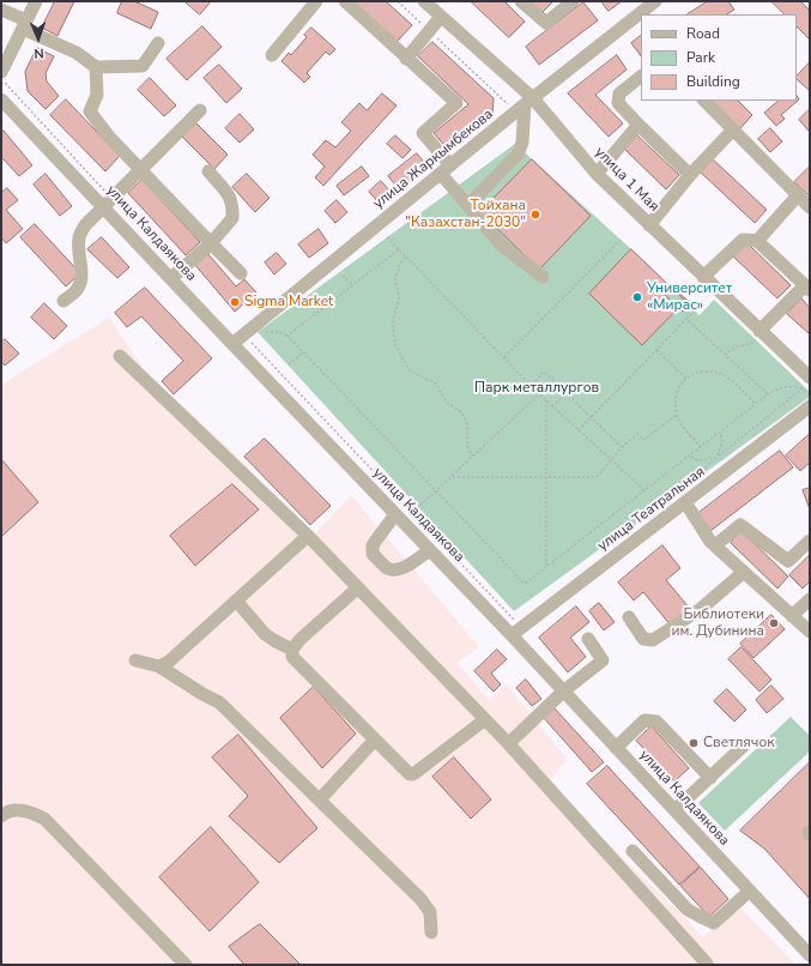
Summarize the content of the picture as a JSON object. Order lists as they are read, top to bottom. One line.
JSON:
{"streets":{"street":["улица Жаркымбекова","улица 1 Мая","улица Калдаякова","улица Театральная"]},"crossings":[["улица Жаркымбекова","улица 1 Мая"],["улица Жаркымбекова","улица Калдаякова"],["улица Калдаякова","улица Театральная"]],"parks":["Парк металлургов"],"places":["Тойхана \"Казахстан-2030\"","Университет «Мирас»","Sigma Market","Библиотеки им. Дубинина","Светлячок"],"legend":["Road","Park","Building"],"north":"bottom"}
